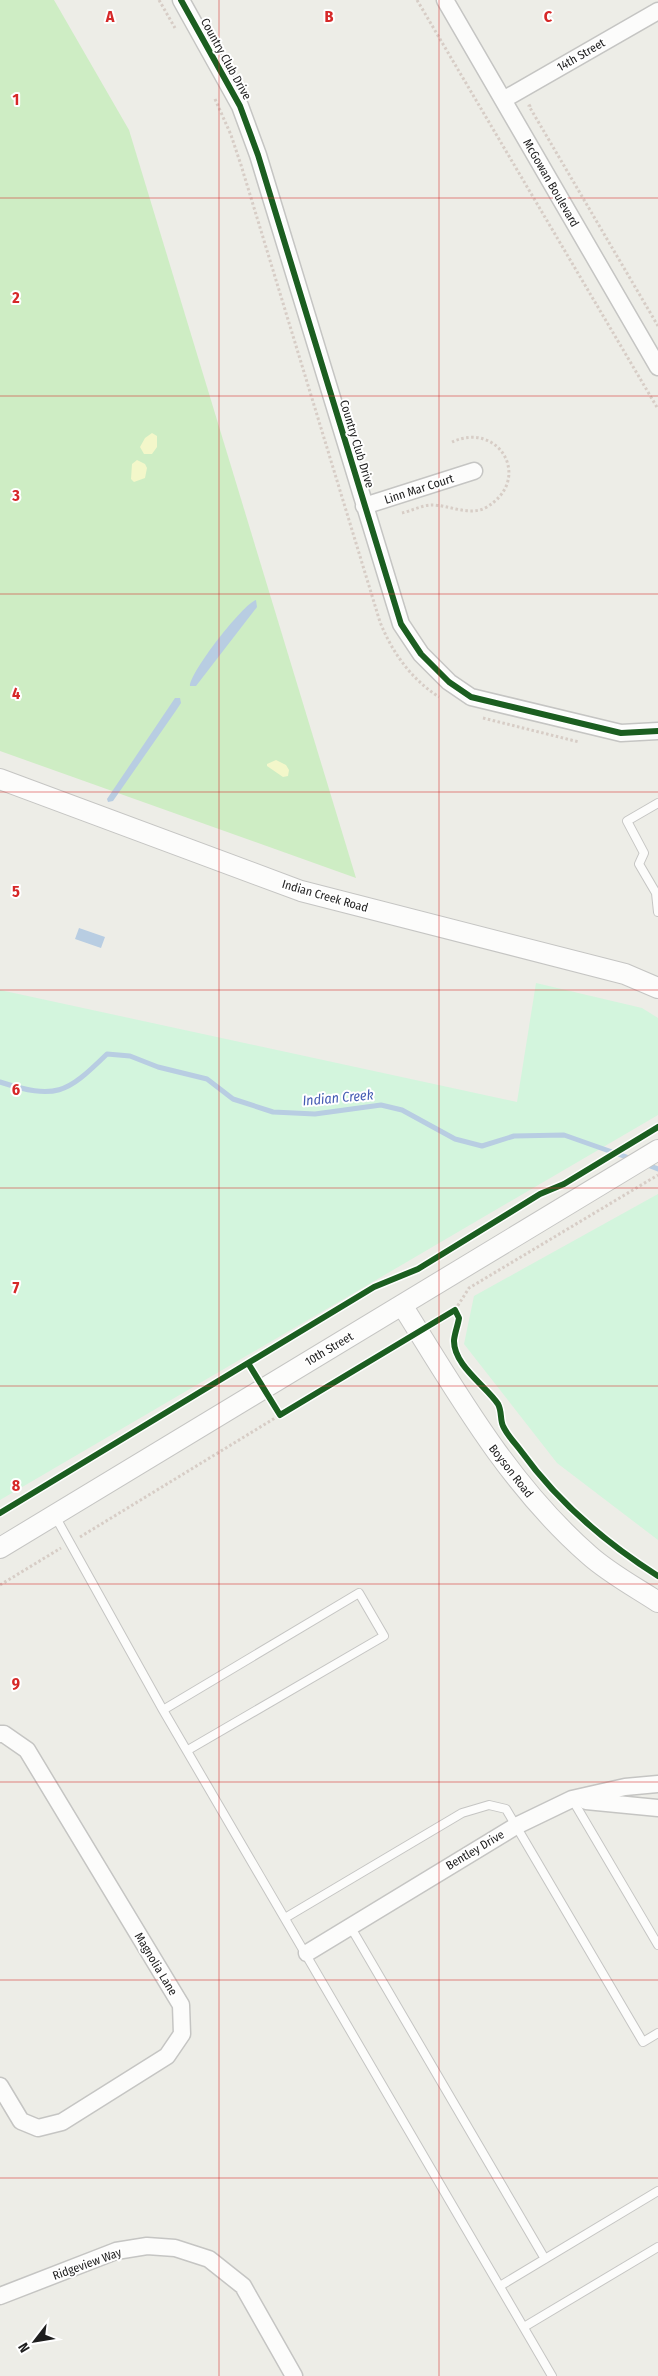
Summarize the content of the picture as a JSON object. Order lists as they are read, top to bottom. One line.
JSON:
{"streets":{"street":["14th Street","Country Club Drive","McGowan Boulevard","Linn Mar Court","Indian Creek Road","10th Street","Boyson Road","Bentley Drive","Magnolia Lane","Ridgeview Way"]},"crossings":[["14th Street","McGowan Boulevard"],["Country Club Drive","Linn Mar Court"],["10th Street","Boyson Road"]],"water":["Indian Creek"],"north":"bottom left","grid":{"columns":["A","B","C"],"rows":["1","2","3","4","5","6","7","8","9"]}}
